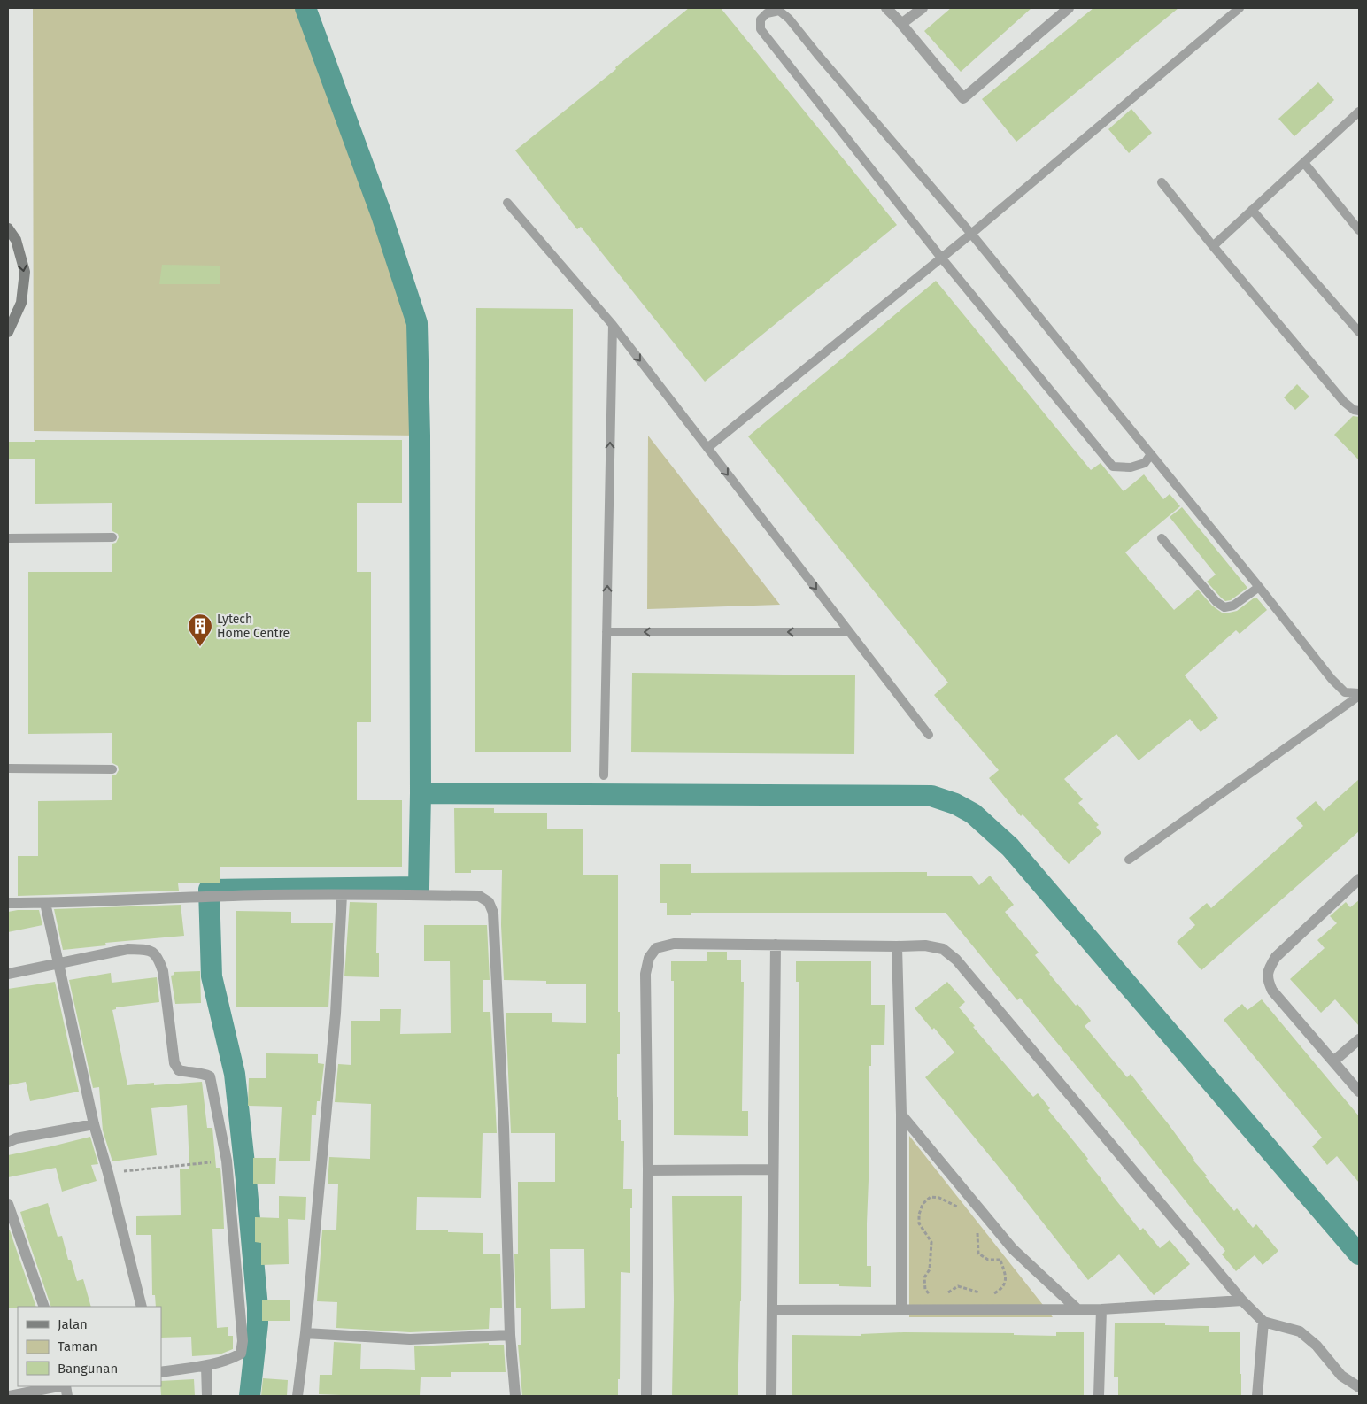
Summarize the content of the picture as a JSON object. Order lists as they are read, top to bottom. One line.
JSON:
{"places":{"building":["Lytech Home Centre"]},"legend":["Jalan","Taman","Bangunan"]}
